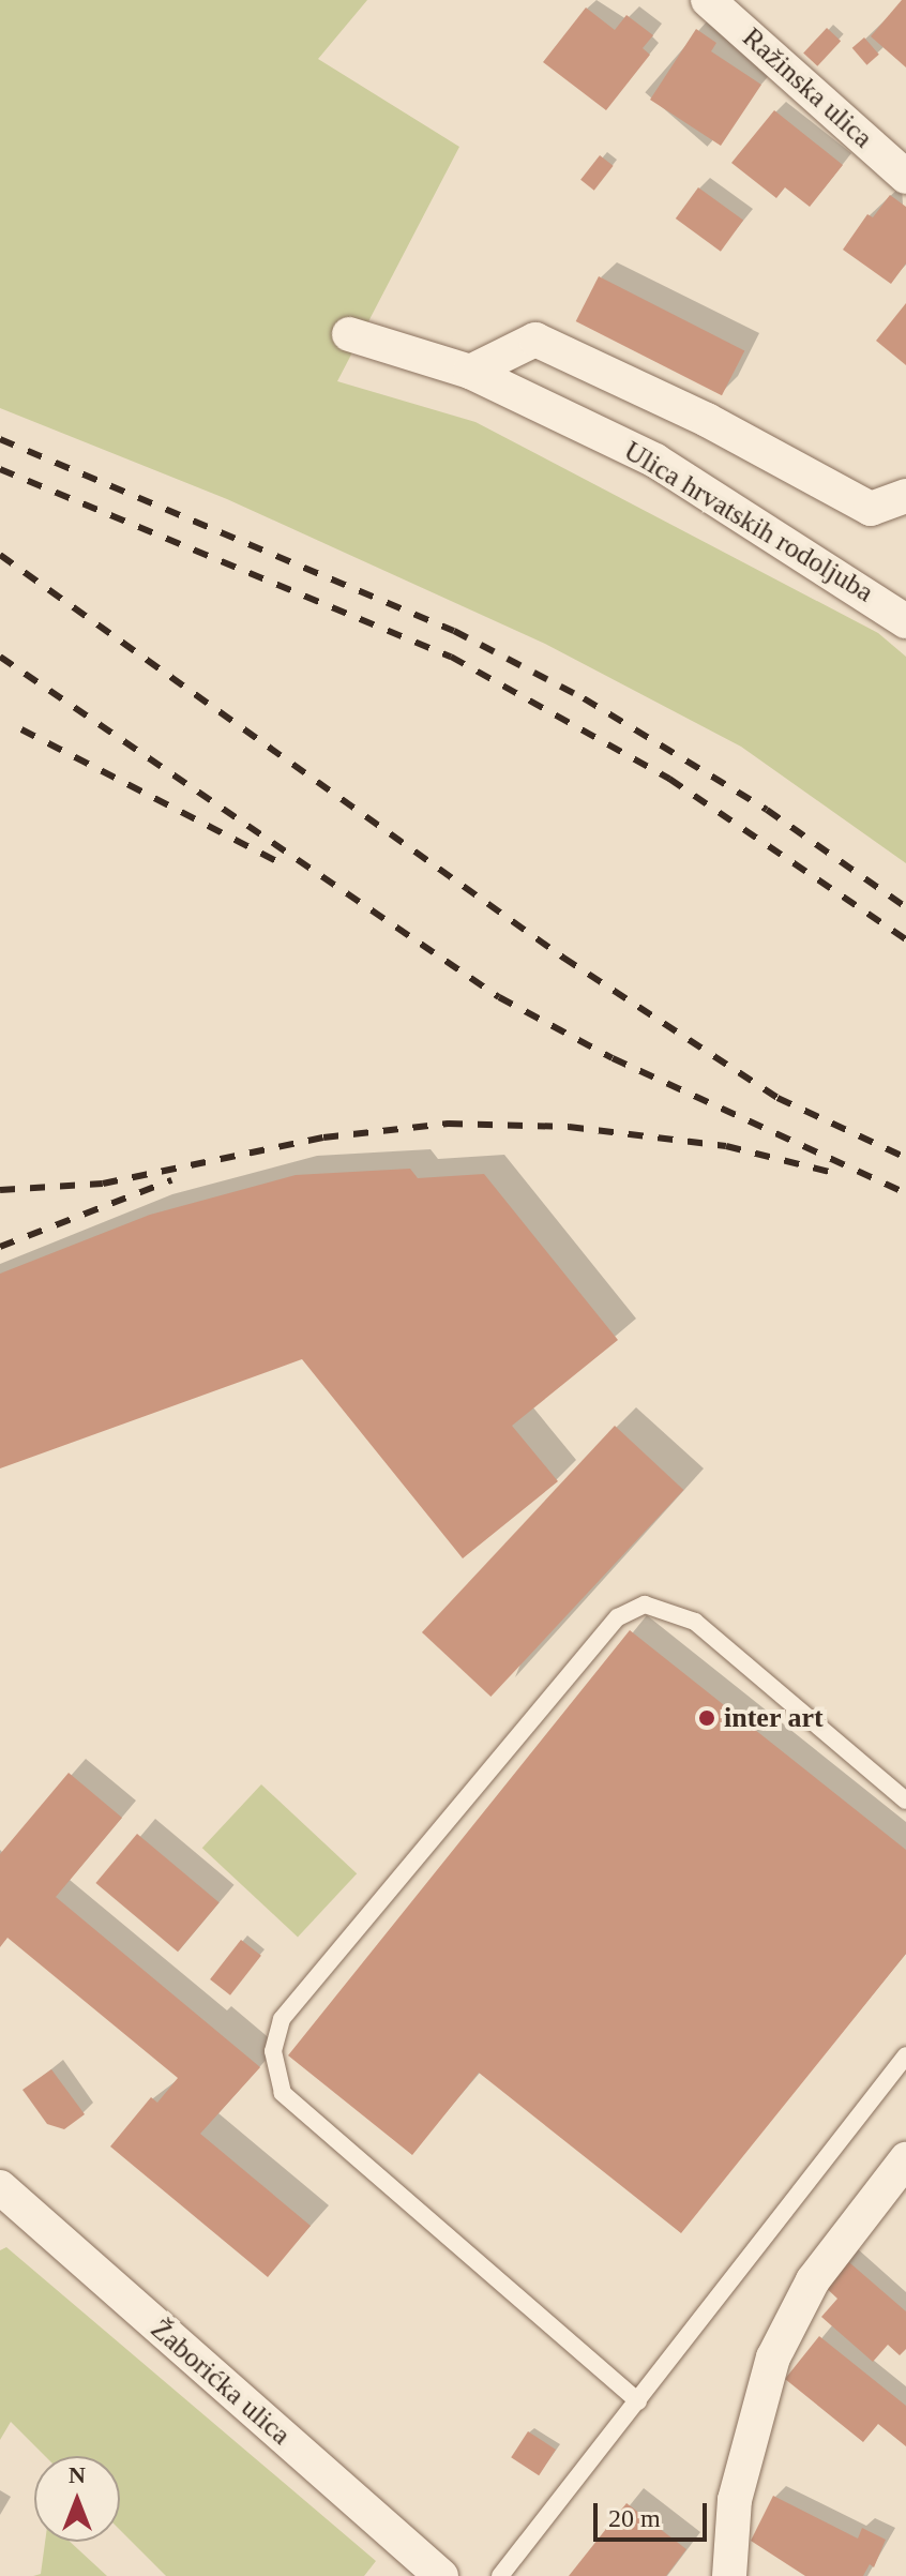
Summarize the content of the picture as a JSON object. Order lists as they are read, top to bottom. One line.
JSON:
{"streets":{"street":["Ražinska ulica","Ulica hrvatskih rodoljuba","Žaborićka ulica"]},"places":["inter art"],"scale_bar":"20 m","north":"top"}
